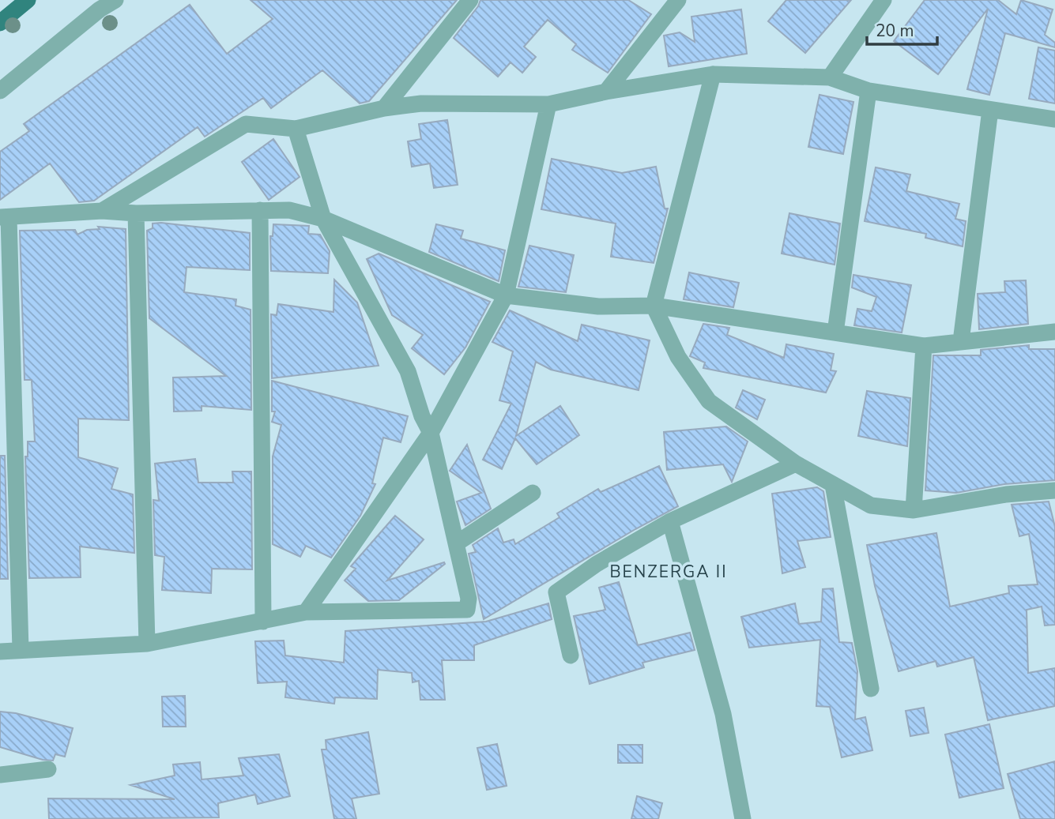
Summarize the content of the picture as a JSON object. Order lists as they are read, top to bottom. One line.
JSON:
{"districts":["BENZERGA II"],"scale_bar":"20 m"}
